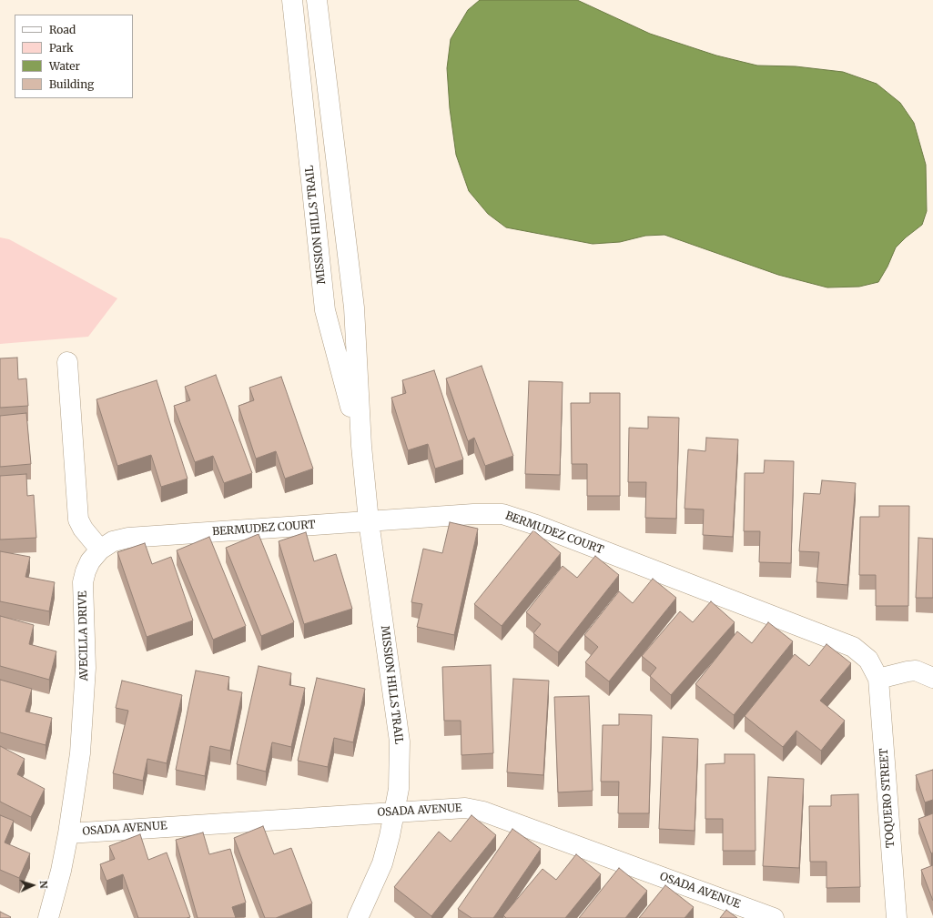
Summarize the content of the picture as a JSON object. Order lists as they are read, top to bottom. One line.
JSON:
{"streets":{"street":["MISSION HILLS TRAIL","BERMUDEZ COURT","AVECILLA DRIVE","TOQUERO STREET","OSADA AVENUE"]},"crossings":[["MISSION HILLS TRAIL","BERMUDEZ COURT"],["MISSION HILLS TRAIL","OSADA AVENUE"],["BERMUDEZ COURT","AVECILLA DRIVE"],["BERMUDEZ COURT","TOQUERO STREET"],["AVECILLA DRIVE","OSADA AVENUE"]],"legend":["Road","Park","Water","Building"],"north":"right"}
